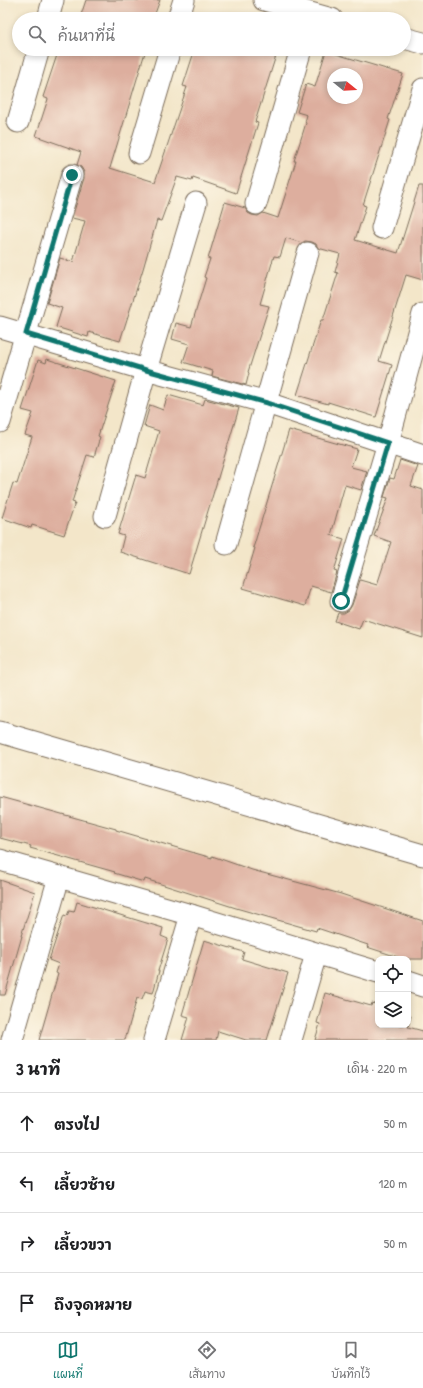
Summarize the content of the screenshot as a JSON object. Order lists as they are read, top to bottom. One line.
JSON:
{"north":"right","page":{"search":"ค้นหาที่นี่","heading":["3 นาที","เดิน · 220 m"],"list":[["ตรงไป","50 m"],["เลี้ยวซ้าย","120 m"],["เลี้ยวขวา","50 m"],"ถึงจุดหมาย"],"nav":["แผนที่","เส้นทาง","บันทึกไว้"]}}
